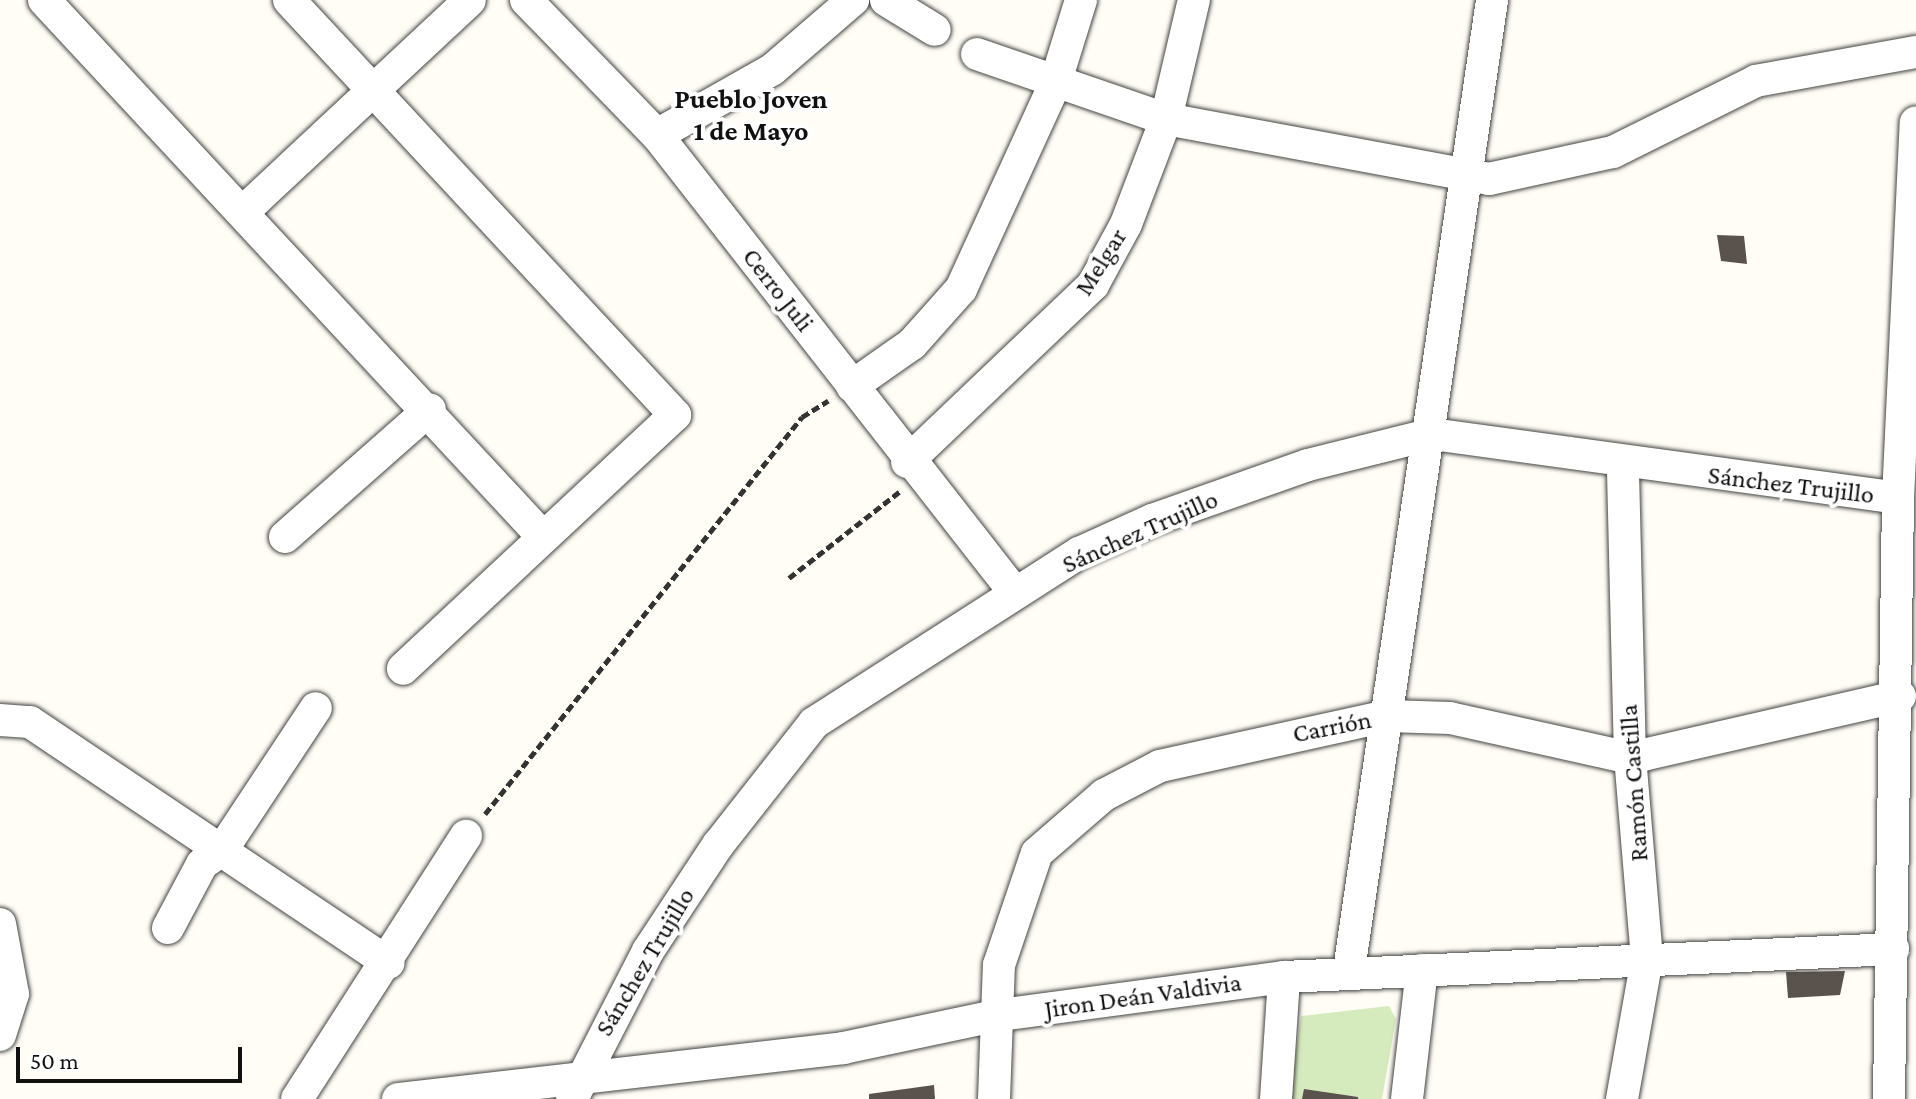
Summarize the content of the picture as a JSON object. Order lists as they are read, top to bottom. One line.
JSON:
{"streets":{"street":["Melgar","Cerro Juli","Sánchez Trujillo","Carrión","Ramón Castilla","Jiron Deán Valdivia"]},"crossings":[["Melgar","Cerro Juli"],["Cerro Juli","Sánchez Trujillo"],["Sánchez Trujillo","Ramón Castilla"],["Sánchez Trujillo","Jiron Deán Valdivia"],["Carrión","Ramón Castilla"],["Carrión","Jiron Deán Valdivia"],["Ramón Castilla","Jiron Deán Valdivia"]],"districts":["Pueblo Joven 1 de Mayo"],"scale_bar":"50 m"}
